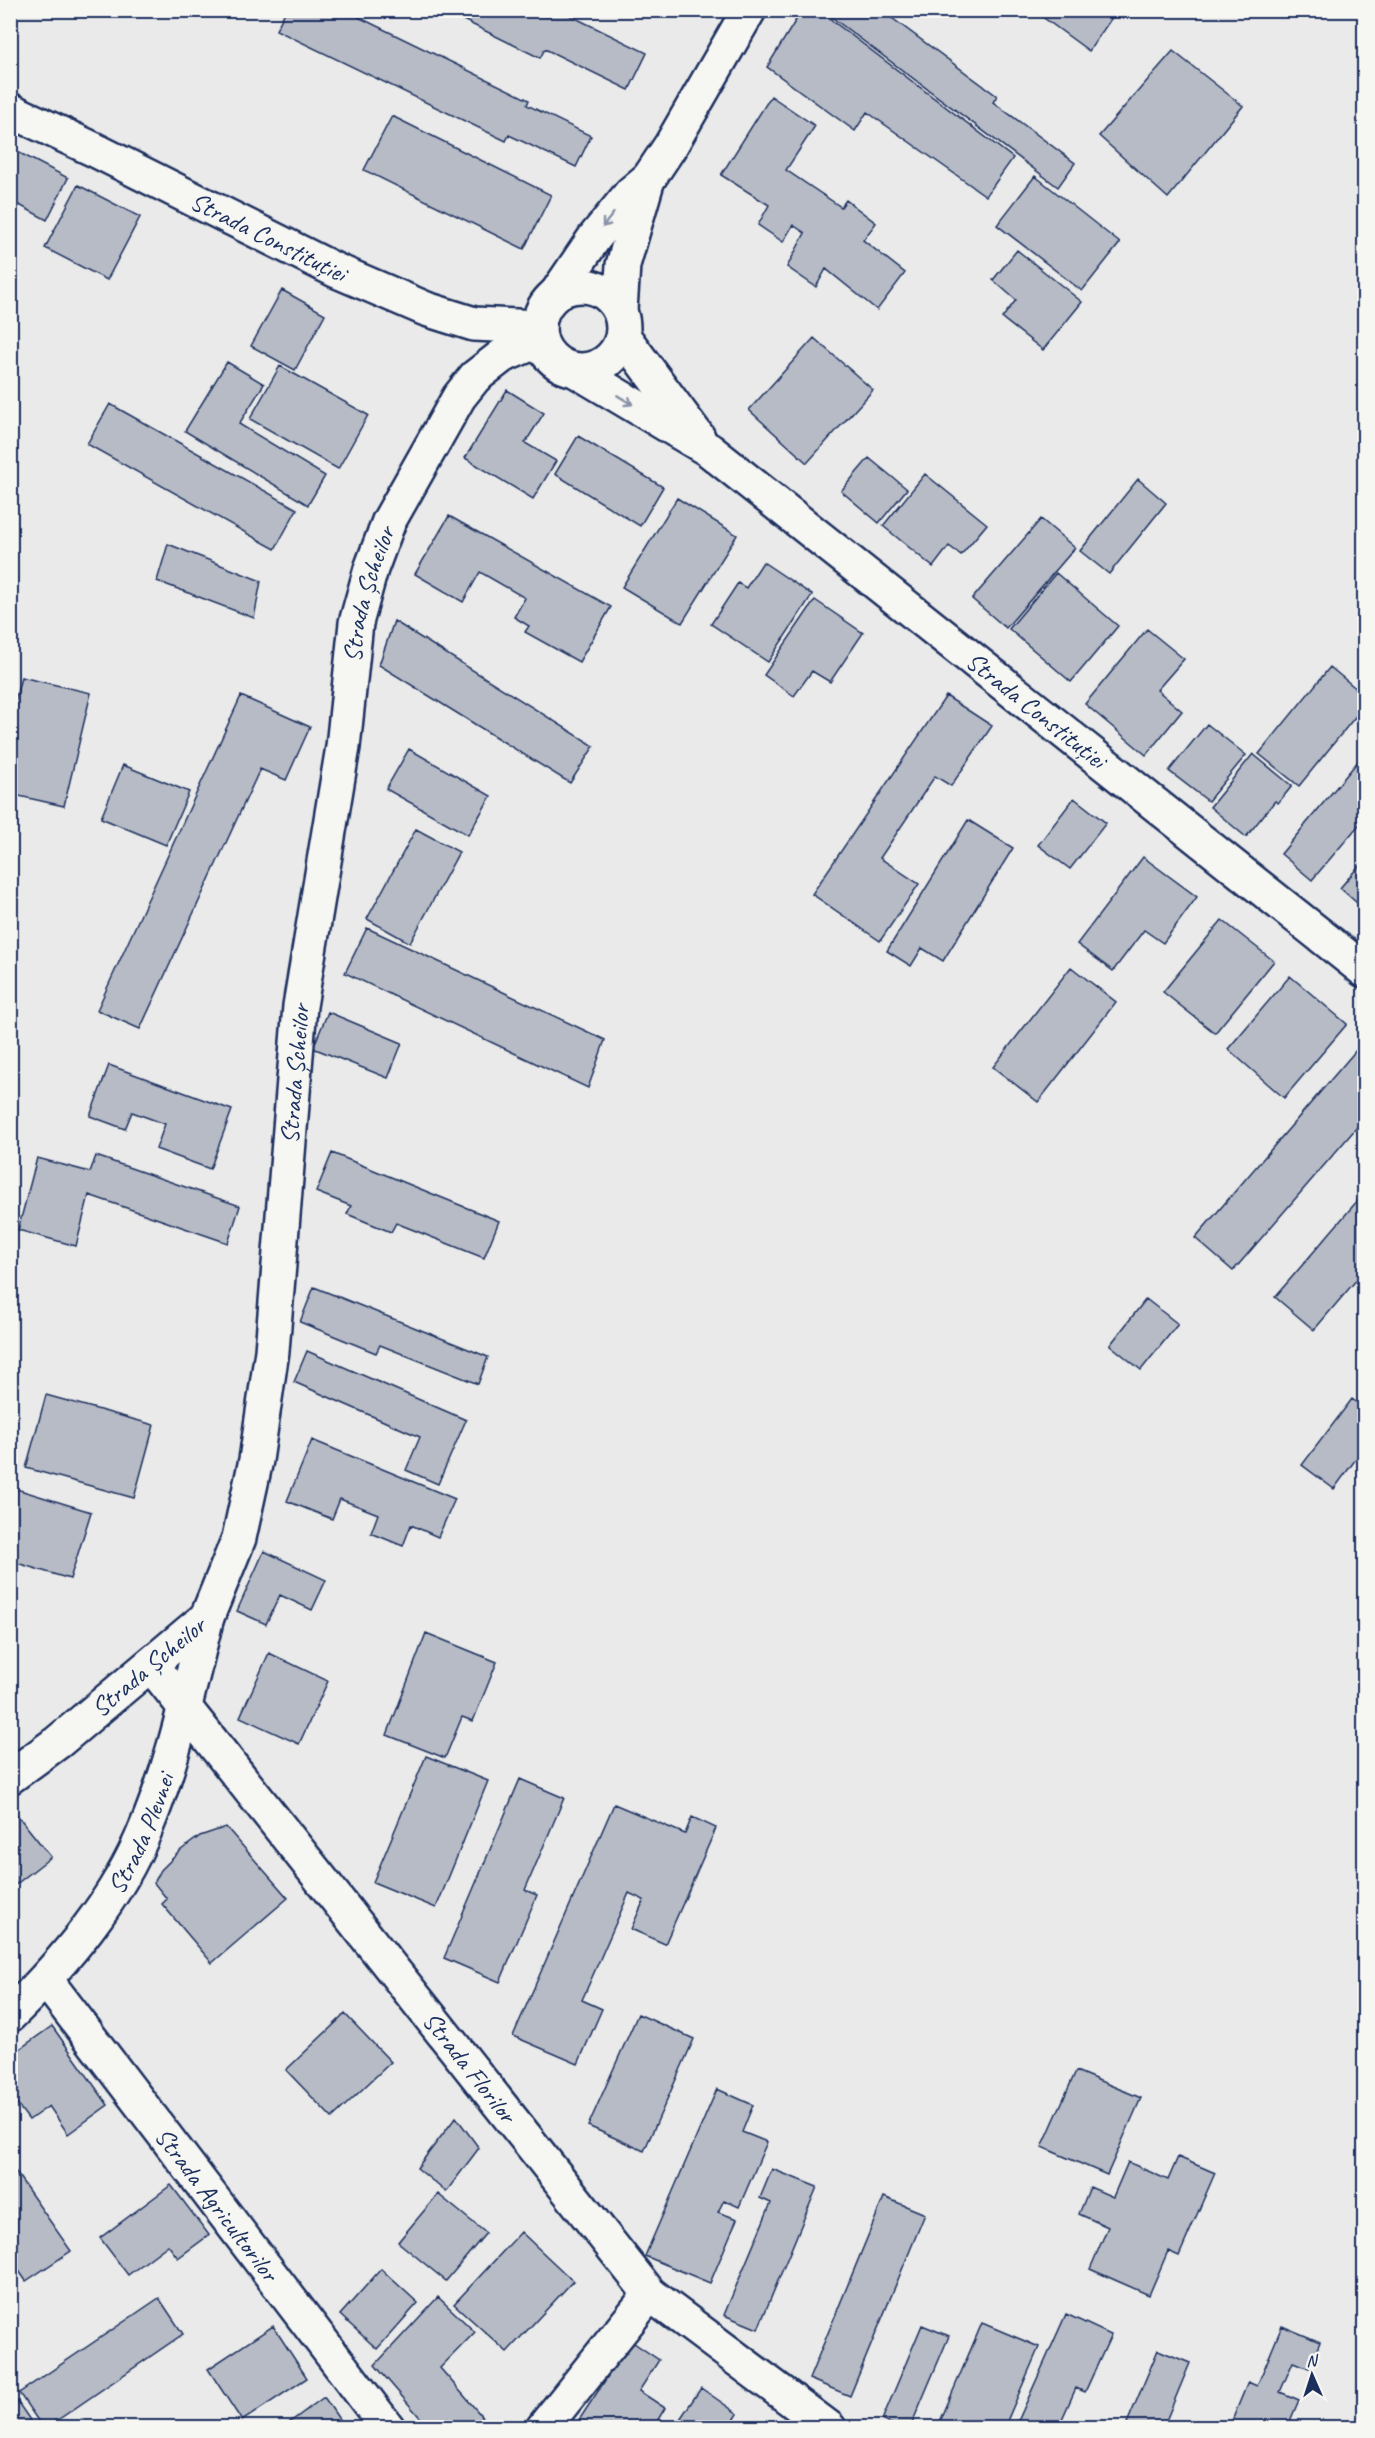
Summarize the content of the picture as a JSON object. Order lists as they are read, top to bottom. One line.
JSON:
{"streets":{"street":["Strada Constituției","Strada Șcheilor","Strada Plevnei","Strada Florilor","Strada Agricultorilor"]},"crossings":[["Strada Constituției","Strada Șcheilor"],["Strada Șcheilor","Strada Plevnei"],["Strada Șcheilor","Strada Florilor"],["Strada Plevnei","Strada Florilor"],["Strada Plevnei","Strada Agricultorilor"]],"north":"top"}
